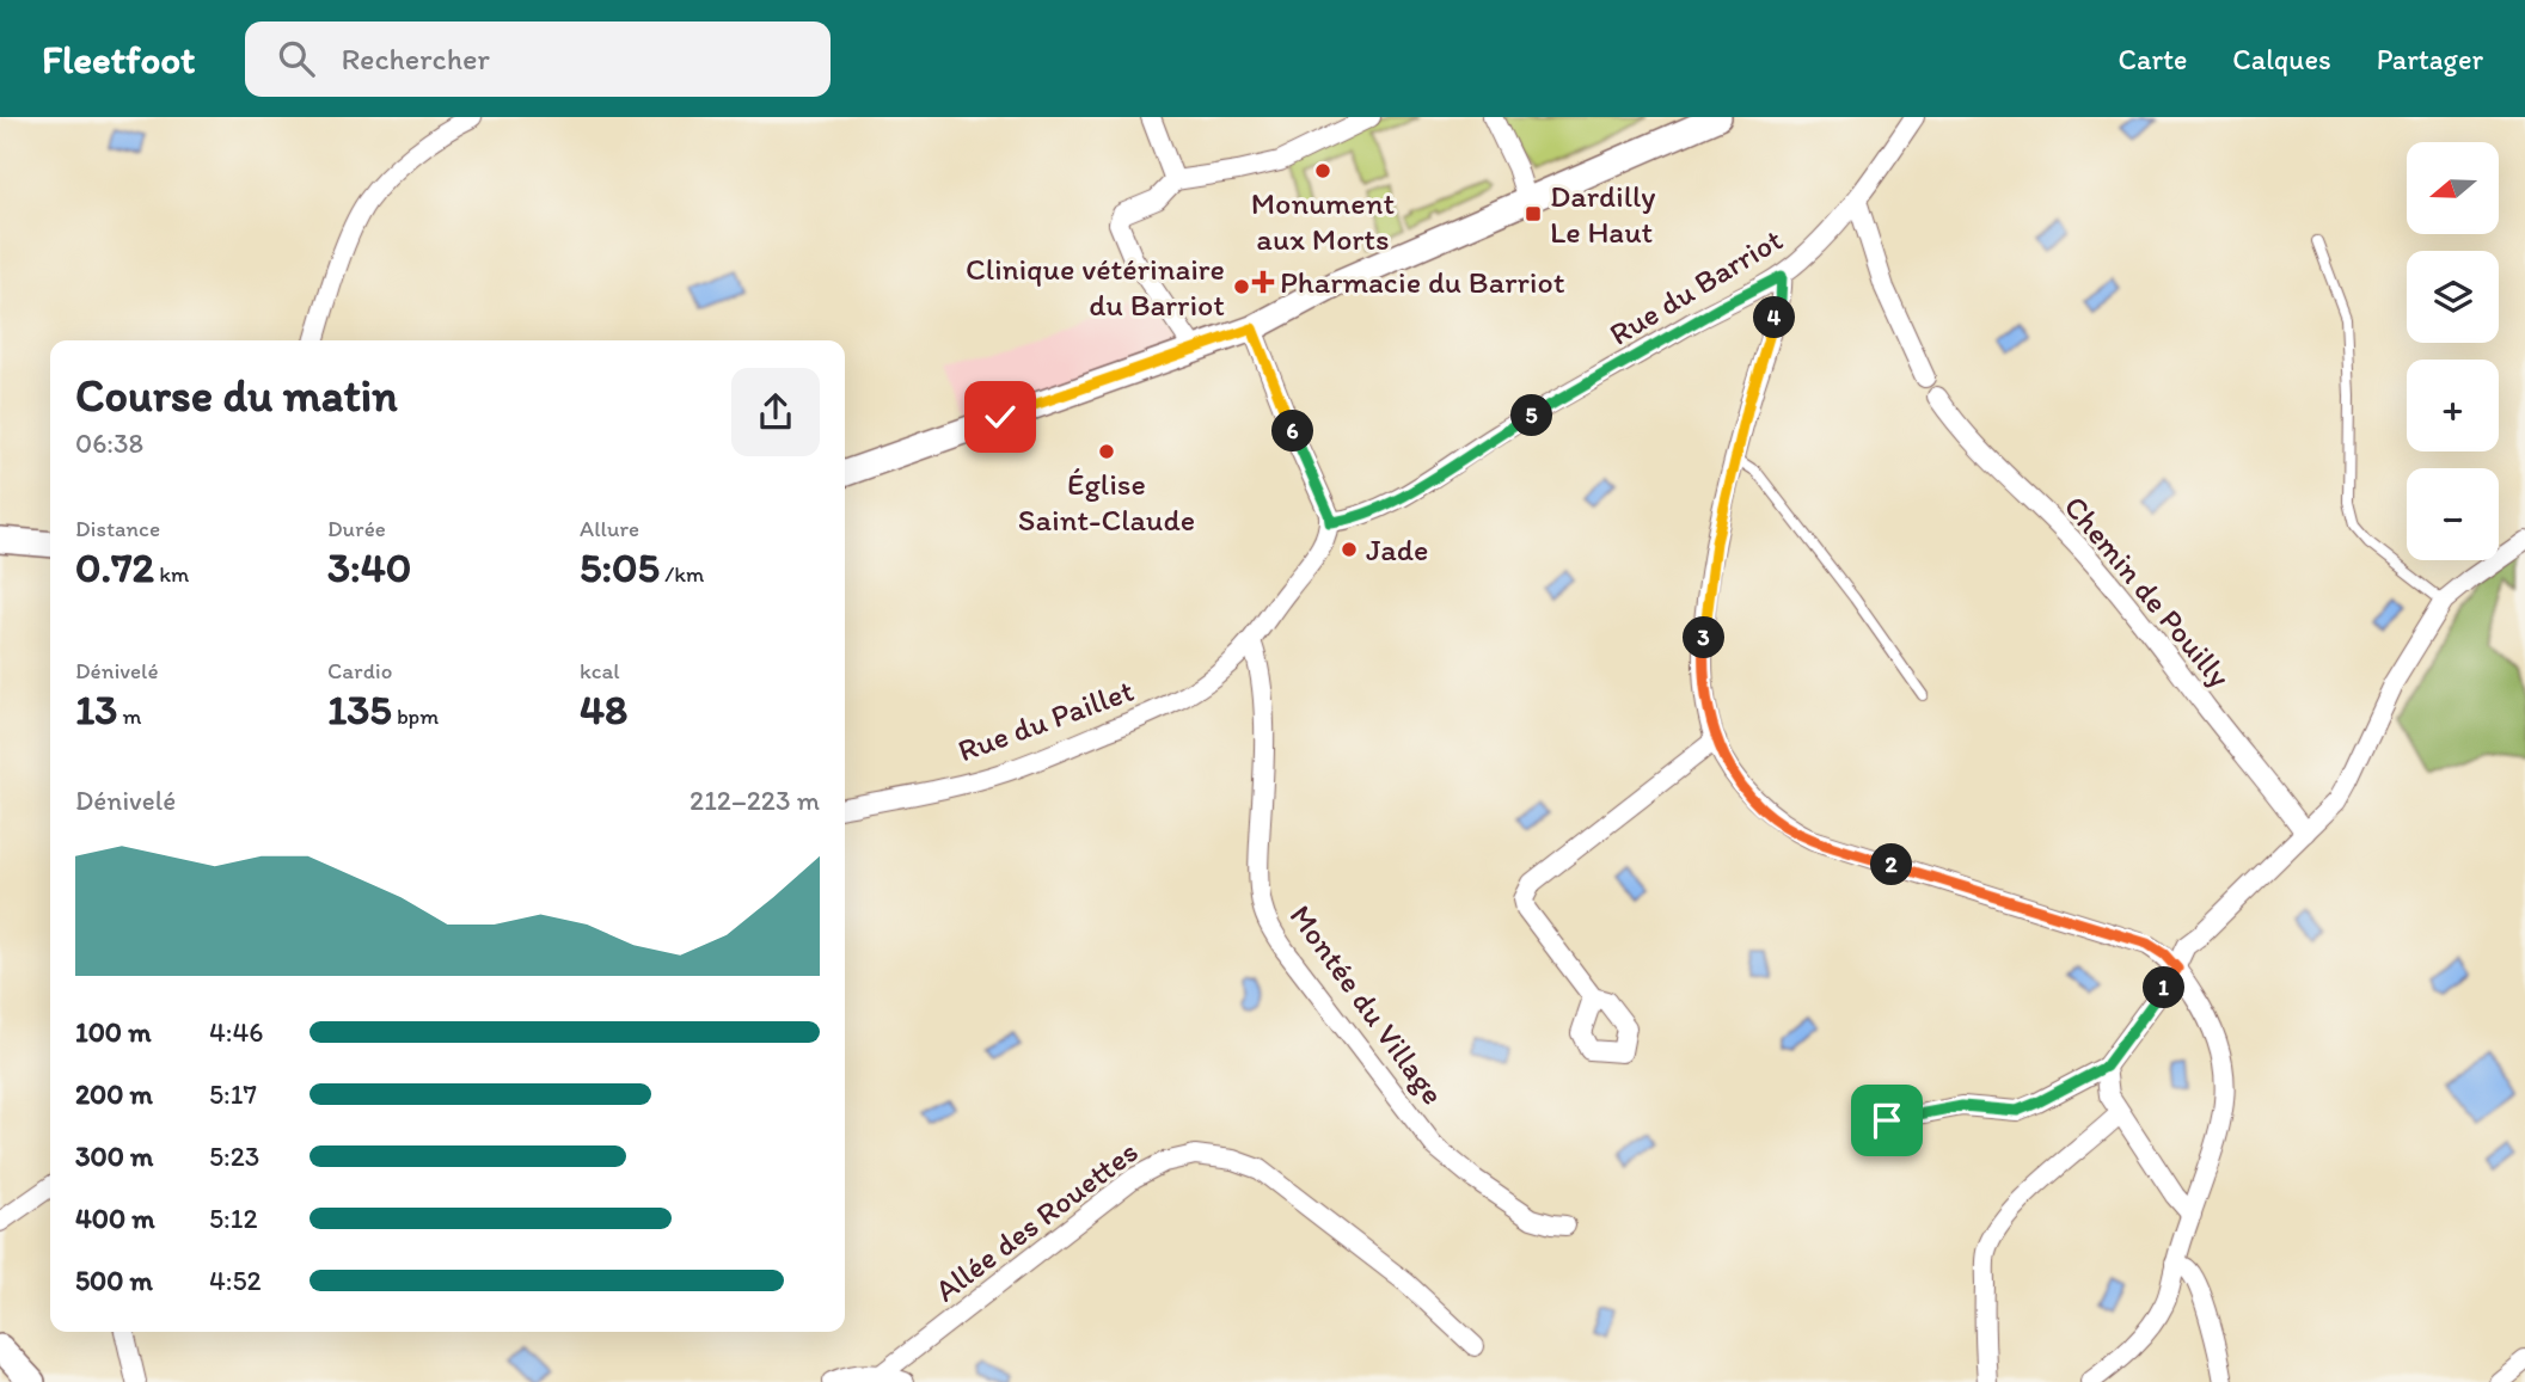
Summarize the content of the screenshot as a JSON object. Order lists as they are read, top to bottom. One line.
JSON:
{"streets":{"street":["Rue du Barriot","Chemin de Pouilly","Rue du Paillet","Montée du Village","Allée des Rouettes"]},"crossings":[["Rue du Barriot","Rue du Paillet"],["Rue du Paillet","Montée du Village"]],"places":{"other":["Monument aux Morts","Clinique vétérinaire du Barriot","Église Saint-Claude","Jade"],"transit":["Dardilly Le Haut"],"health":["Pharmacie du Barriot"]},"north":"left","page":{"header":"Fleetfoot","search":"Rechercher","nav":["Carte","Calques","Partager"],"map_buttons":["+","−"],"pins":["4","5","6","3","2","1"],"heading":["Course du matin","06:38"],"stats":[["Distance","0.72 km"],["Durée","3:40"],["Allure","5:05 /km"],["Dénivelé","13 m"],["Cardio","135 bpm"],["kcal","48"]],"chart":["Dénivelé","212–223 m"],"list":[{"name":"100 m","note":"4:46"},{"name":"200 m","note":"5:17"},{"name":"300 m","note":"5:23"},{"name":"400 m","note":"5:12"},{"name":"500 m","note":"4:52"}]}}
